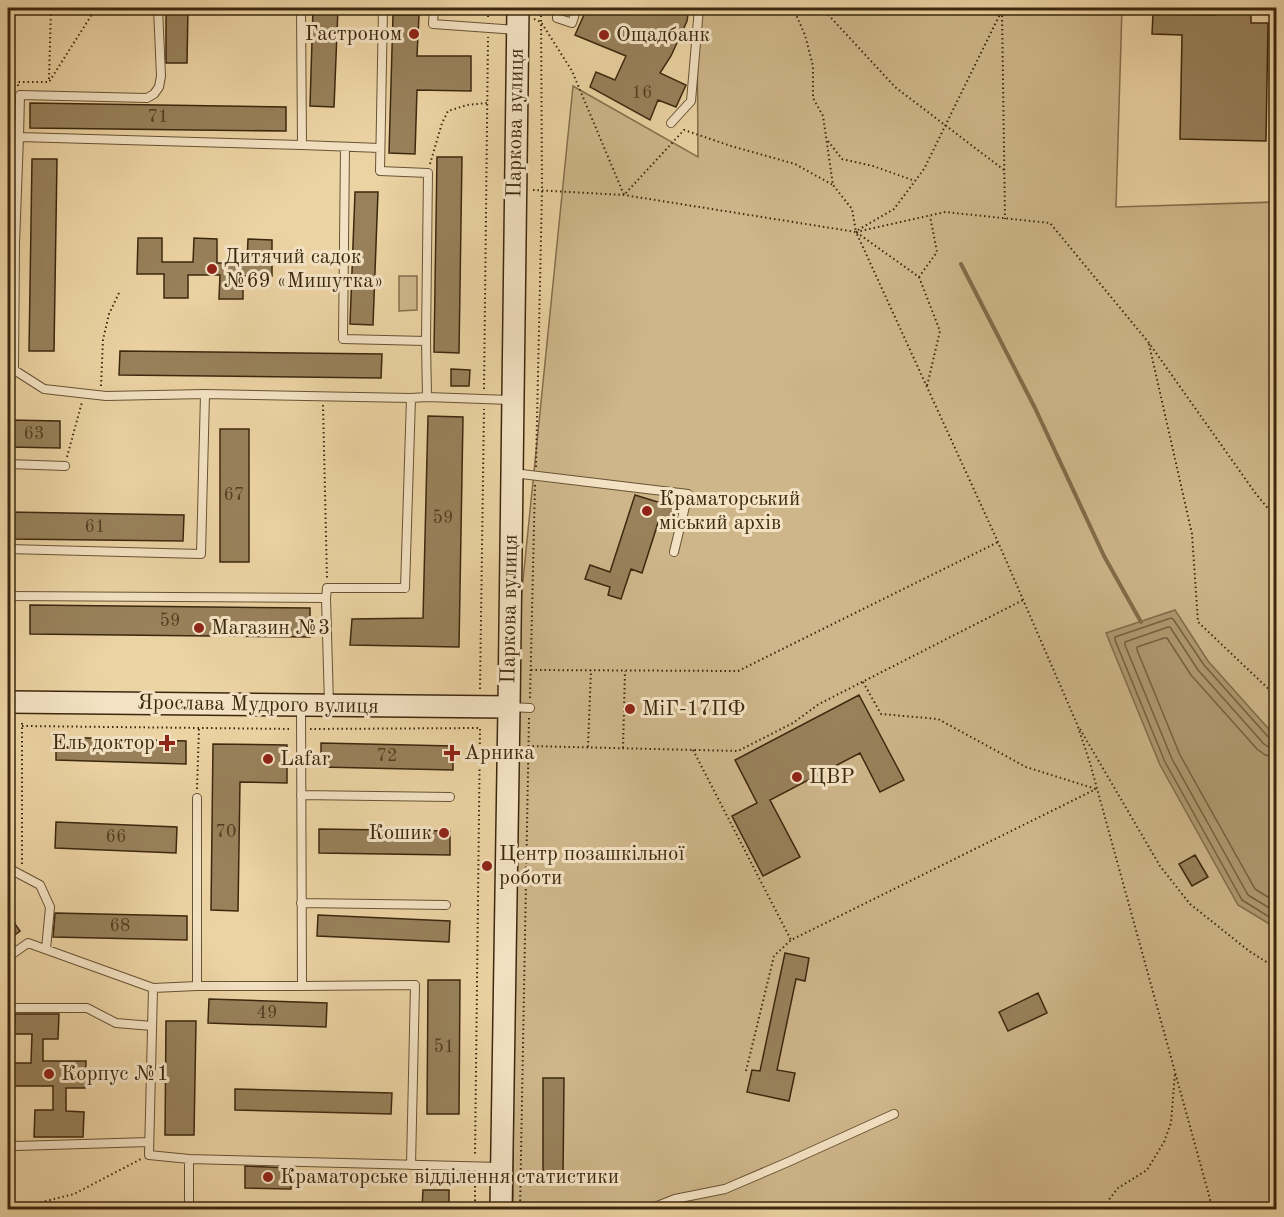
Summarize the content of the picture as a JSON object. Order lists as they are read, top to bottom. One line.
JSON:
{"streets":{"street":["Паркова вулиця","Ярослава Мудрого вулиця"]},"crossings":[["Паркова вулиця","Ярослава Мудрого вулиця"]],"places":{"other":["Гастроном","Ощадбанк","Дитячий садок №69 «Мишутка»","Краматорський міський архів","Магазин №3","МіГ-17ПФ","Lafar","ЦВР","Кошик","Центр позашкільної роботи","Корпус №1","Краматорське відділення статистики"],"health":["Ель доктор","Арника"]},"house_numbers":["16","71","63","67","59","61","59","72","70","66","68","49","51"]}
